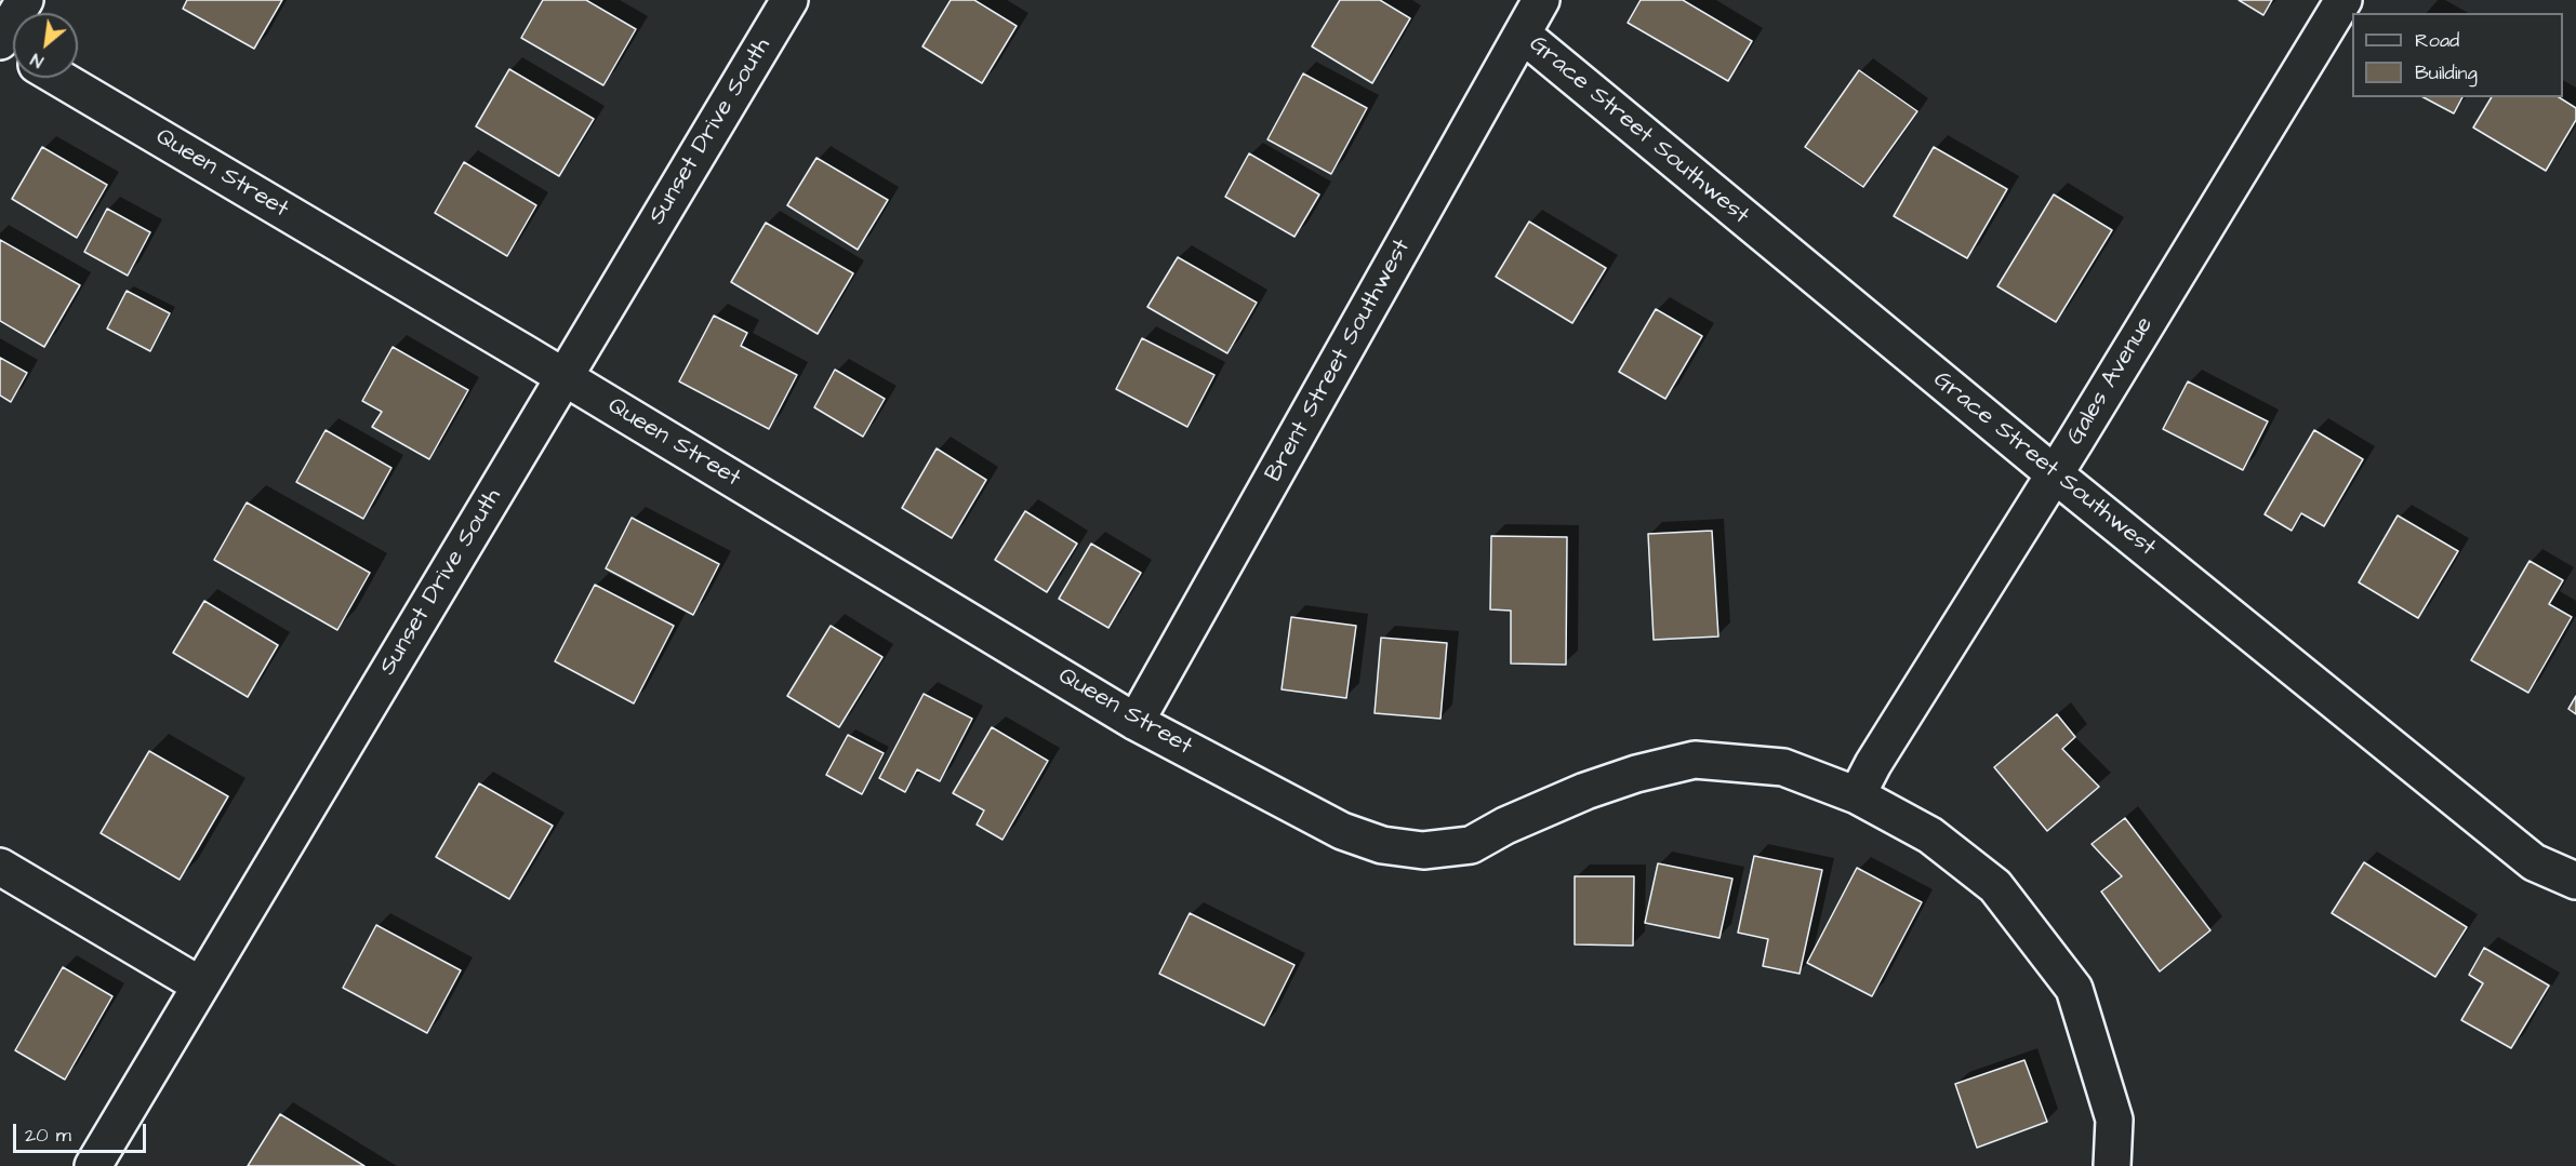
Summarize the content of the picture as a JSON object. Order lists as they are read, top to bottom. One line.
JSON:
{"streets":{"street":["Grace Street Southwest","Sunset Drive South","Queen Street","Brent Street Southwest","Gales Avenue"]},"crossings":[["Grace Street Southwest","Brent Street Southwest"],["Grace Street Southwest","Gales Avenue"],["Sunset Drive South","Queen Street"],["Queen Street","Brent Street Southwest"],["Queen Street","Gales Avenue"]],"legend":["Road","Building"],"scale_bar":"20 m","north":"bottom left"}
